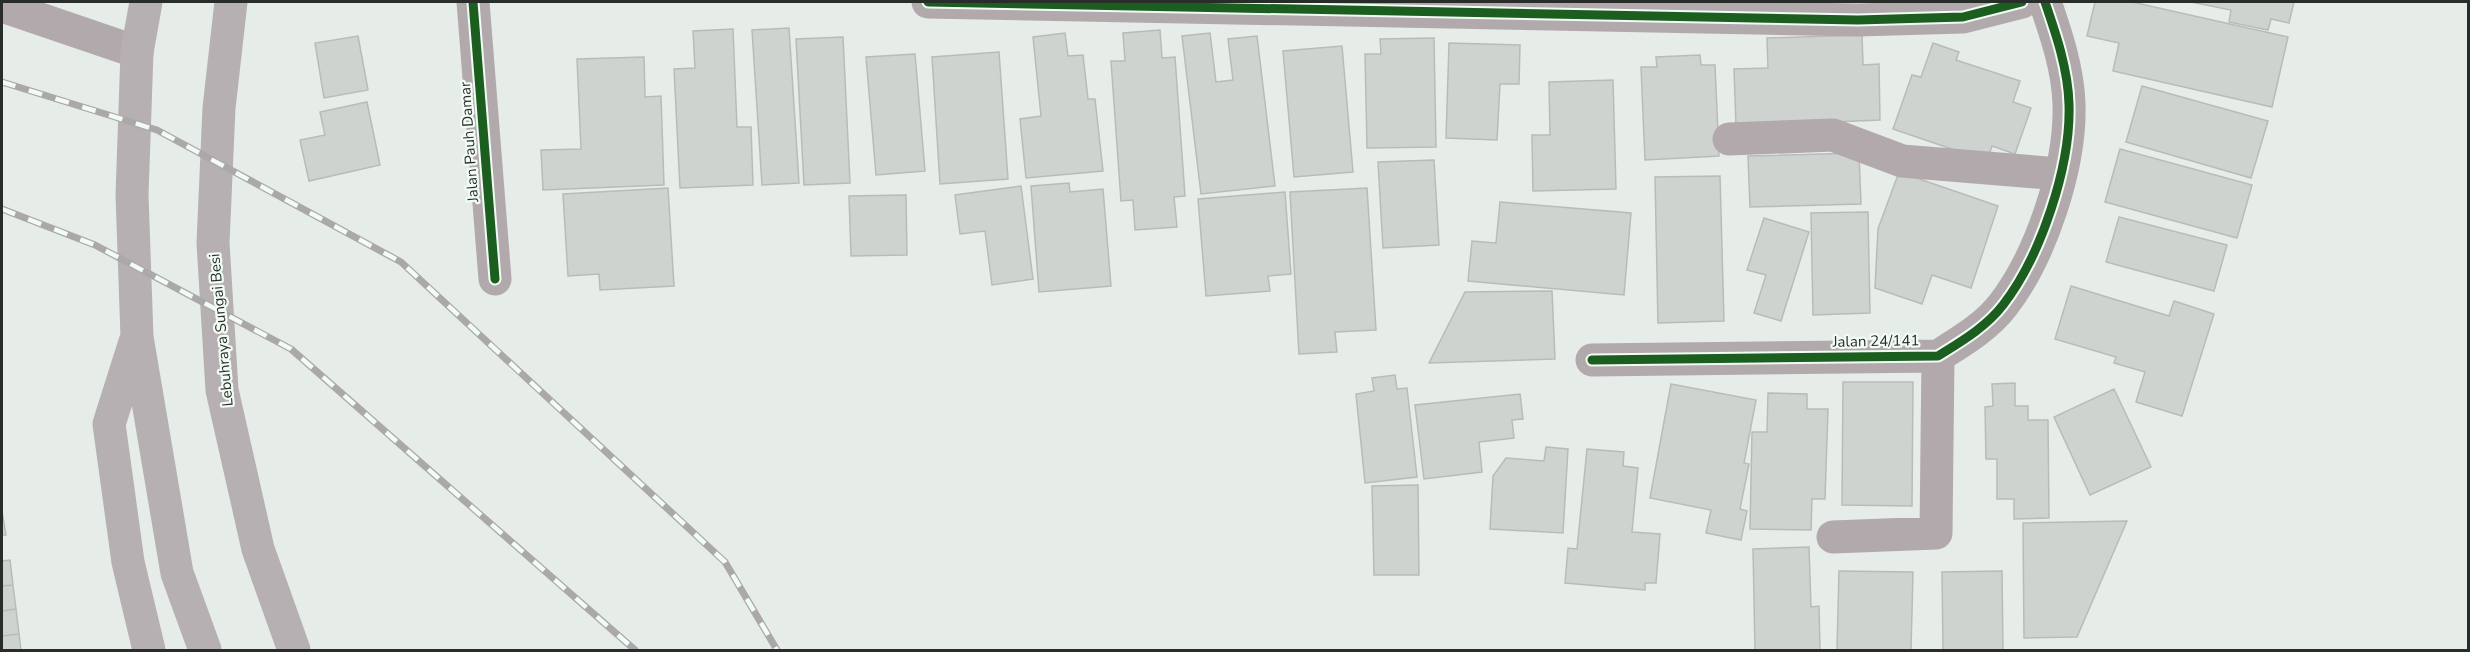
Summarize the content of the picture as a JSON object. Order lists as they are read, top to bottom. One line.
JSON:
{"streets":{"highway":["Lebuhraya Sungai Besi"],"street":["Jalan Pauh Damar","Jalan 24/141"]}}
